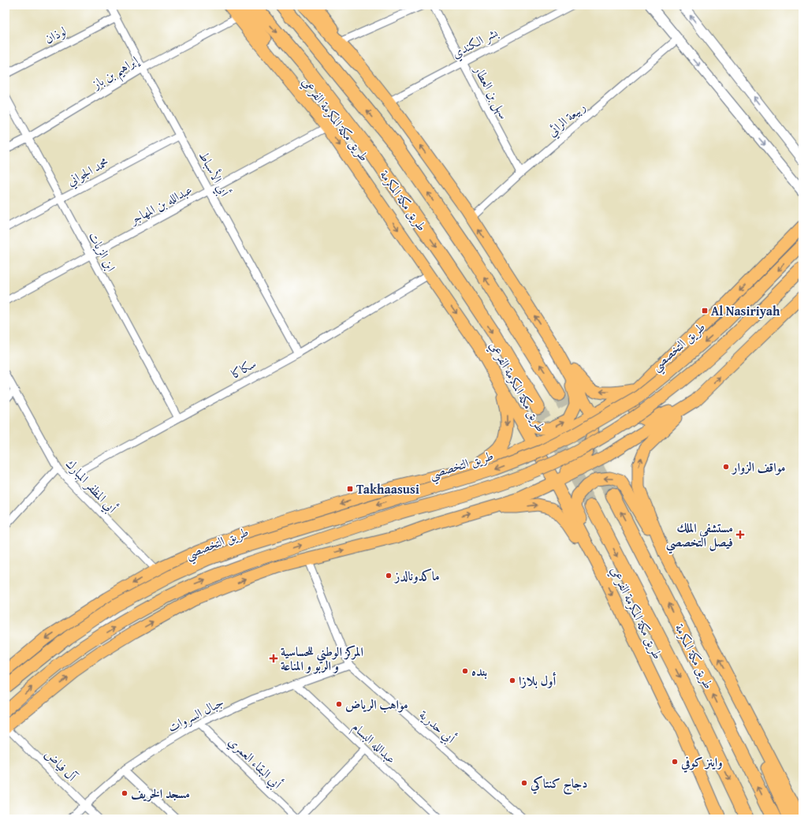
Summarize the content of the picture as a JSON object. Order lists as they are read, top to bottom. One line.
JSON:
{"streets":{"highway":["طريق مكة المكرمة"],"main road":["طريق مكة المكرمة الفرعي","طريق التخصصي"],"street":["لوذان","بشر الكندي","إبراهيم بن باز","سهل بن العطار","ربيعة الرائي","محمد الجواني","أبي الأسباط","عبدالله بن المهاجر","ابن الزيات","سكاكا","أبي المظفر المبارك","جبال السروات","أبي حدرية","عبدالله البسام","أبي البقاء العمري","آل فياض"]},"crossings":[["لوذان","أبي الأسباط"],["بشر الكندي","سهل بن العطار"],["إبراهيم بن باز","طريق مكة المكرمة الفرعي"],["إبراهيم بن باز","أبي الأسباط"],["إبراهيم بن باز","ابن الزيات"],["سهل بن العطار","ربيعة الرائي"],["طريق مكة المكرمة الفرعي","عبدالله بن المهاجر"],["طريق مكة المكرمة الفرعي","سكاكا"],["محمد الجواني","أبي الأسباط"],["محمد الجواني","ابن الزيات"],["أبي الأسباط","عبدالله بن المهاجر"],["أبي الأسباط","سكاكا"],["عبدالله بن المهاجر","ابن الزيات"],["ابن الزيات","سكاكا"],["سكاكا","أبي المظفر المبارك"],["جبال السروات","أبي حدرية"],["جبال السروات","عبدالله البسام"],["جبال السروات","أبي البقاء العمري"],["جبال السروات","آل فياض"]],"places":{"transit":["Al Nasiriyah","Takhaasusi"],"other":["مواقف الزوار","ماكدونالدز","بنده","أول بلازا","مواهب الرياض","واينز كوفي","دجاج كنتاكي","مسجد الخريف"],"health":["مستشفى الملك فيصل التخصصي","المركز الوطني للحساسية و الربو و المناعة"]}}
